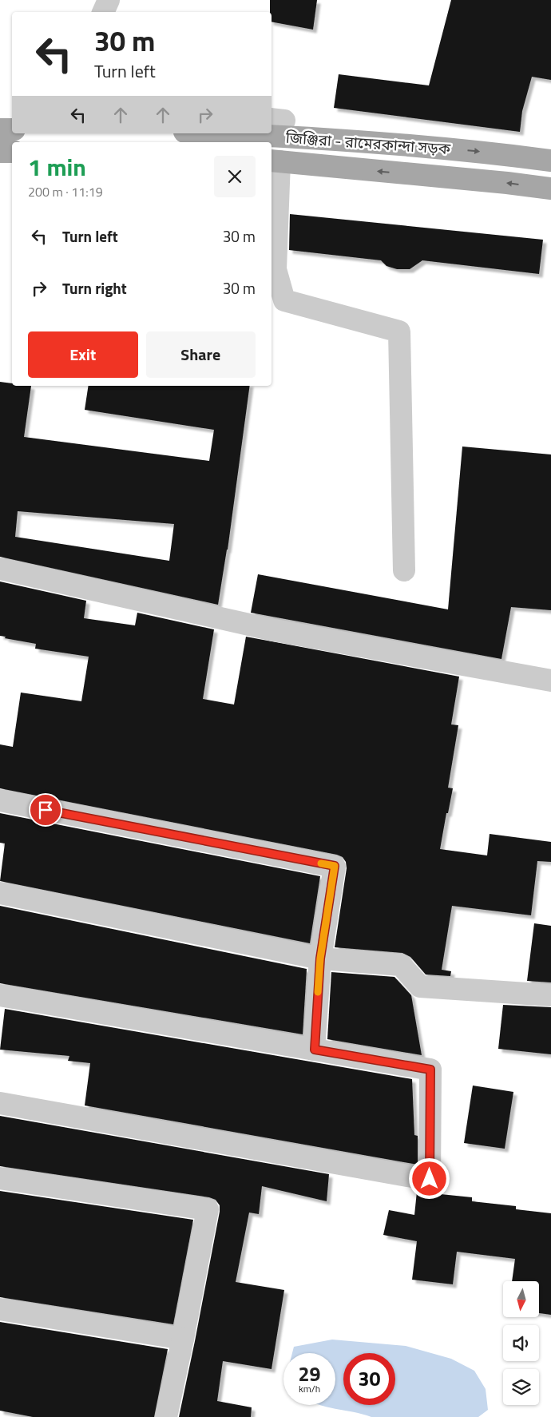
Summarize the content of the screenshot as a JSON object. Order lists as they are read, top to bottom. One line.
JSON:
{"streets":{"main road":["জিঞ্জিরা - রামেরকান্দা সড়ক"]},"north":"bottom","page":{"turn":["30 m","Turn left"],"heading":["1 min","200 m · 11:19"],"list":[{"name":"Turn left","value":"30 m"},{"name":"Turn right","value":"30 m"}],"buttons":["Exit","Share"],"speed":"29 km/h","limit":"30"}}
